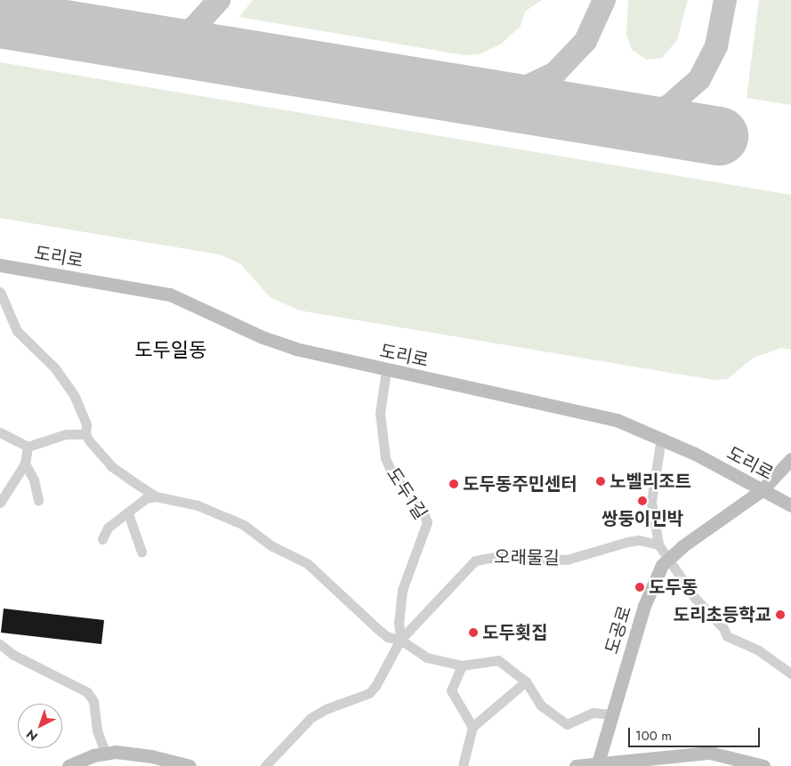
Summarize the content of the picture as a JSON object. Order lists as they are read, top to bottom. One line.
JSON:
{"streets":{"street":["도리로","도두1길","오래물길","도공로"]},"crossings":[["도리로","도두1길"],["도리로","도공로"],["도두1길","오래물길"]],"districts":["도두일동"],"places":["노벨리조트","도두동주민센터","쌍둥이민박","도두동","도리초등학교","도두횟집"],"scale_bar":"100 m","north":"bottom left"}
